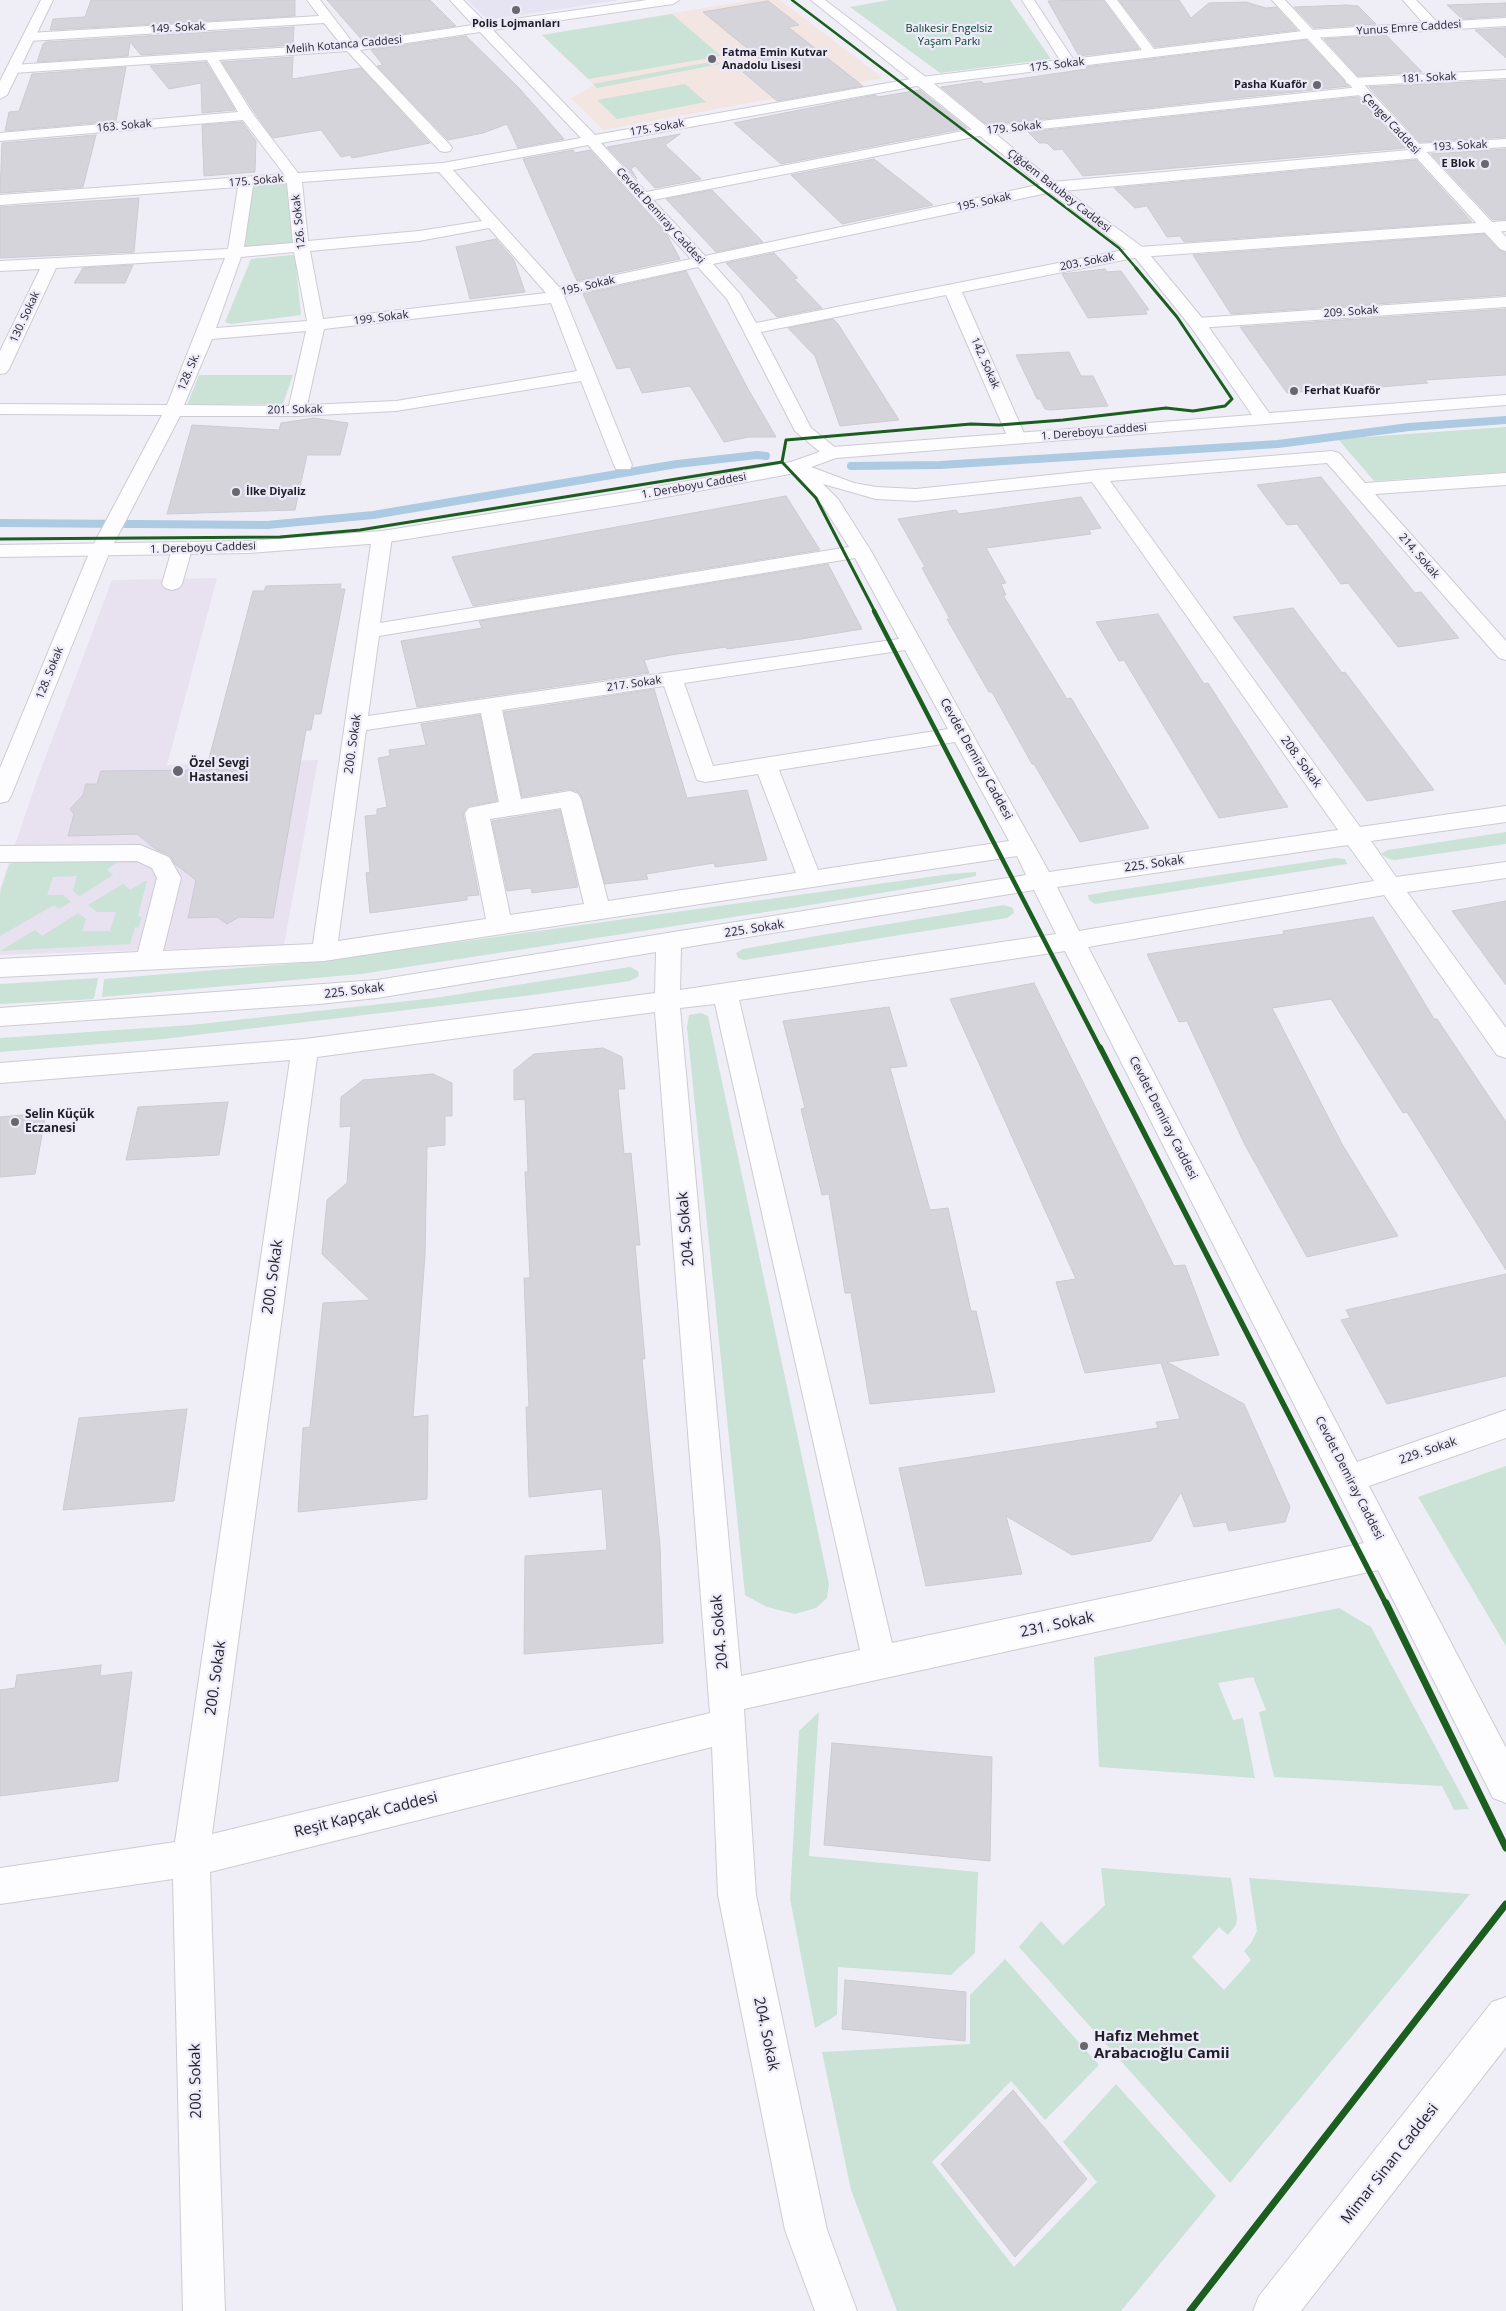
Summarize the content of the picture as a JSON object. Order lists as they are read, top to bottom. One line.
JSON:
{"streets":{"street":["149. Sokak","Yunus Emre Caddesi","Melih Kotanca Caddesi","175. Sokak","181. Sokak","Çengel Caddesi","163. Sokak","179. Sokak","193. Sokak","Çiğdem Batubey Caddesi","195. Sokak","Cevdet Demiray Caddesi","126. Sokak","203. Sokak","209. Sokak","130. Sokak","199. Sokak","142. Sokak","128. Sk.","201. Sokak","1. Dereboyu Caddesi","214. Sokak","128. Sokak","217. Sokak","200. Sokak","208. Sokak","225. Sokak","204. Sokak","229. Sokak","231. Sokak","Reşit Kapçak Caddesi","Mimar Sinan Caddesi"]},"crossings":[["Yunus Emre Caddesi","175. Sokak"],["Yunus Emre Caddesi","Çengel Caddesi"],["Melih Kotanca Caddesi","Cevdet Demiray Caddesi"],["Melih Kotanca Caddesi","126. Sokak"],["175. Sokak","Çengel Caddesi"],["175. Sokak","Çiğdem Batubey Caddesi"],["175. Sokak","Cevdet Demiray Caddesi"],["175. Sokak","126. Sokak"],["175. Sokak","128. Sk."],["181. Sokak","Çengel Caddesi"],["181. Sokak","179. Sokak"],["Çengel Caddesi","179. Sokak"],["Çengel Caddesi","193. Sokak"],["Çengel Caddesi","195. Sokak"],["Çengel Caddesi","203. Sokak"],["163. Sokak","126. Sokak"],["179. Sokak","Çiğdem Batubey Caddesi"],["179. Sokak","Cevdet Demiray Caddesi"],["193. Sokak","195. Sokak"],["Çiğdem Batubey Caddesi","195. Sokak"],["Çiğdem Batubey Caddesi","203. Sokak"],["Çiğdem Batubey Caddesi","209. Sokak"],["Çiğdem Batubey Caddesi","1. Dereboyu Caddesi"],["195. Sokak","Cevdet Demiray Caddesi"],["195. Sokak","199. Sokak"],["Cevdet Demiray Caddesi","203. Sokak"],["Cevdet Demiray Caddesi","1. Dereboyu Caddesi"],["Cevdet Demiray Caddesi","217. Sokak"],["Cevdet Demiray Caddesi","225. Sokak"],["Cevdet Demiray Caddesi","229. Sokak"],["Cevdet Demiray Caddesi","231. Sokak"],["126. Sokak","199. Sokak"],["126. Sokak","201. Sokak"],["203. Sokak","142. Sokak"],["199. Sokak","128. Sk."],["142. Sokak","1. Dereboyu Caddesi"],["128. Sk.","201. Sokak"],["128. Sk.","1. Dereboyu Caddesi"],["128. Sk.","128. Sokak"],["1. Dereboyu Caddesi","128. Sokak"],["1. Dereboyu Caddesi","200. Sokak"],["214. Sokak","208. Sokak"],["217. Sokak","200. Sokak"],["200. Sokak","Reşit Kapçak Caddesi"],["208. Sokak","225. Sokak"],["225. Sokak","204. Sokak"],["204. Sokak","231. Sokak"],["204. Sokak","Reşit Kapçak Caddesi"],["231. Sokak","Reşit Kapçak Caddesi"]],"parks":["Balıkesir Engelsiz Yaşam Parkı"],"places":["Polis Lojmanları","Fatma Emin Kutvar Anadolu Lisesi","Pasha Kuaför","E Blok","Ferhat Kuaför","İlke Diyaliz","Özel Sevgi Hastanesi","Selin Küçük Eczanesi","Hafız Mehmet Arabacıoğlu Camii"]}
